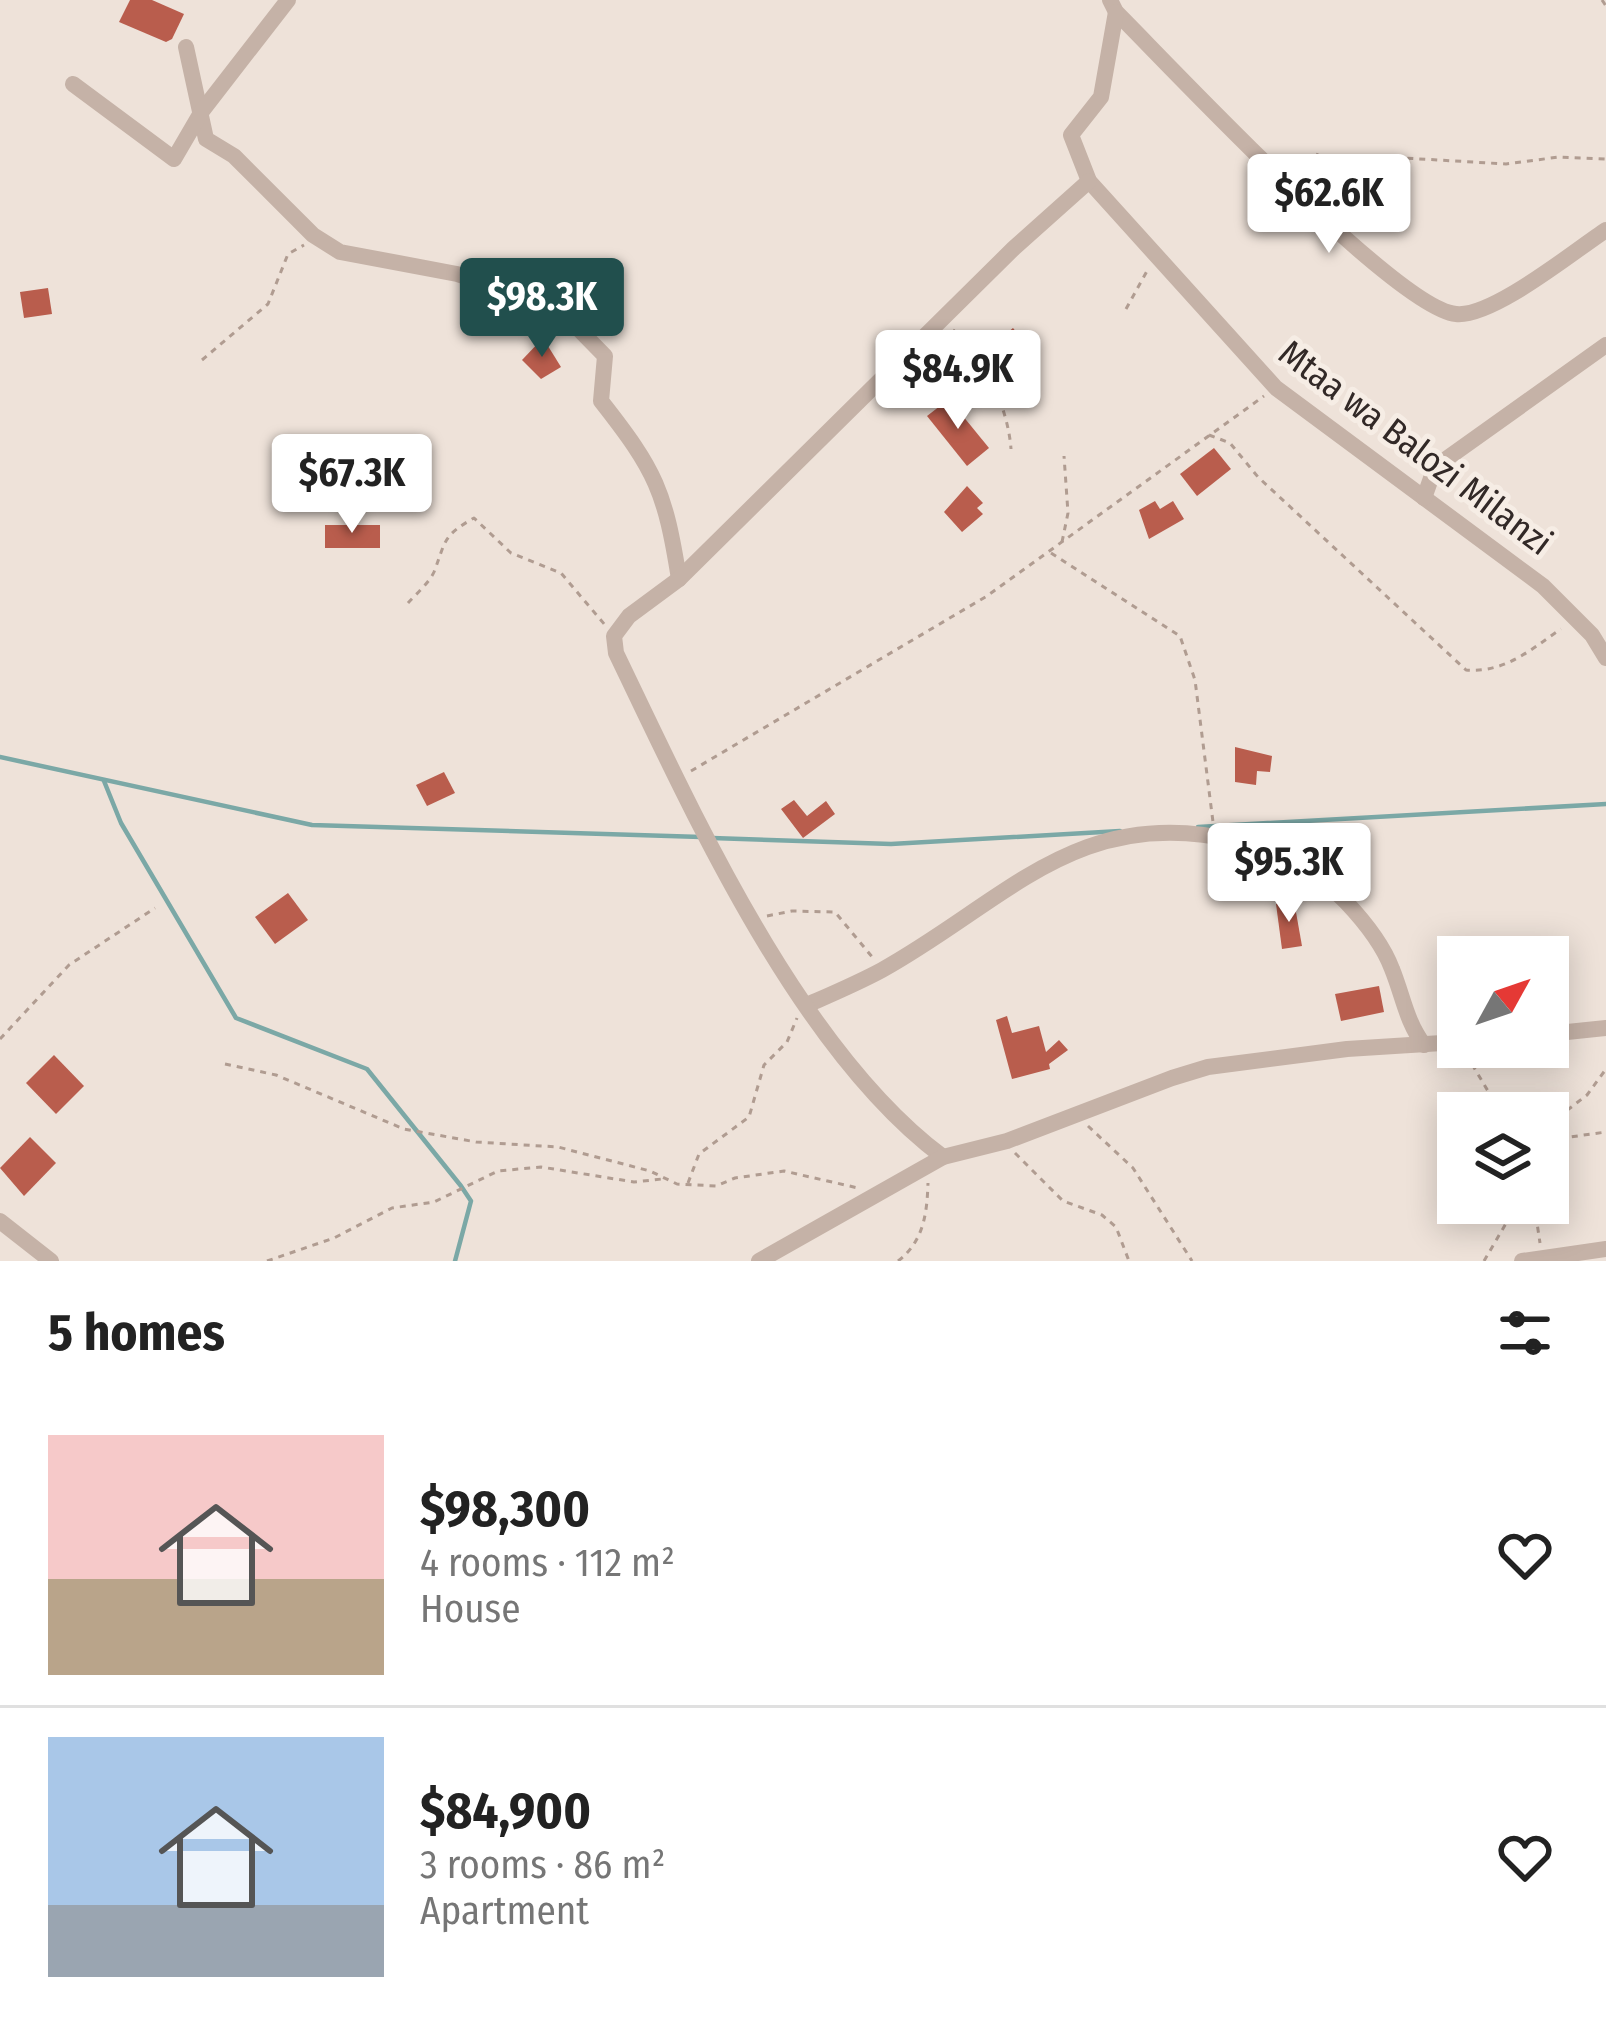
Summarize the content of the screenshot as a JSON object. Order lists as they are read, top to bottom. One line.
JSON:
{"streets":{"street":["Mtaa wa Balozi Milanzi"]},"north":"top right","page":{"price":["$62.6K","$98.3K","$84.9K","$67.3K","$95.3K"],"heading":"5 homes","list":[{"name":"$98,300","note":"4 rooms · 112 m² · House"},{"name":"$84,900","note":"3 rooms · 86 m² · Apartment"}]}}
